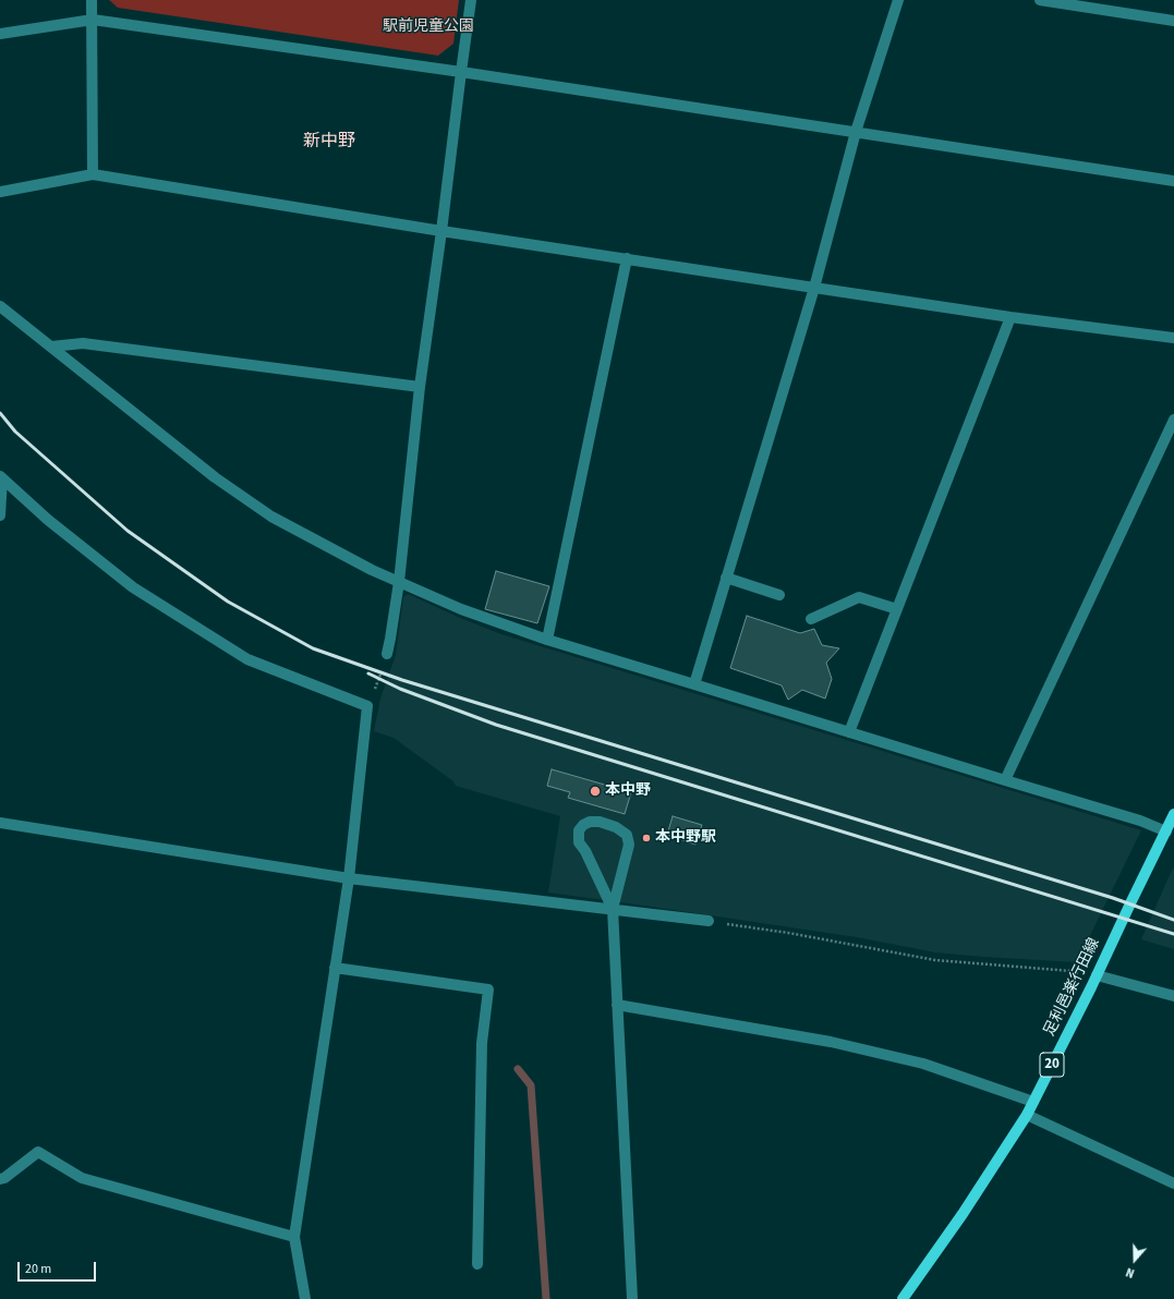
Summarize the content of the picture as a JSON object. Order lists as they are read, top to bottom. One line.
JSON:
{"streets":{"main road":["足利邑楽行田線","20"]},"districts":["新中野"],"parks":["駅前児童公園"],"places":["本中野","本中野駅"],"scale_bar":"20 m","north":"bottom"}
